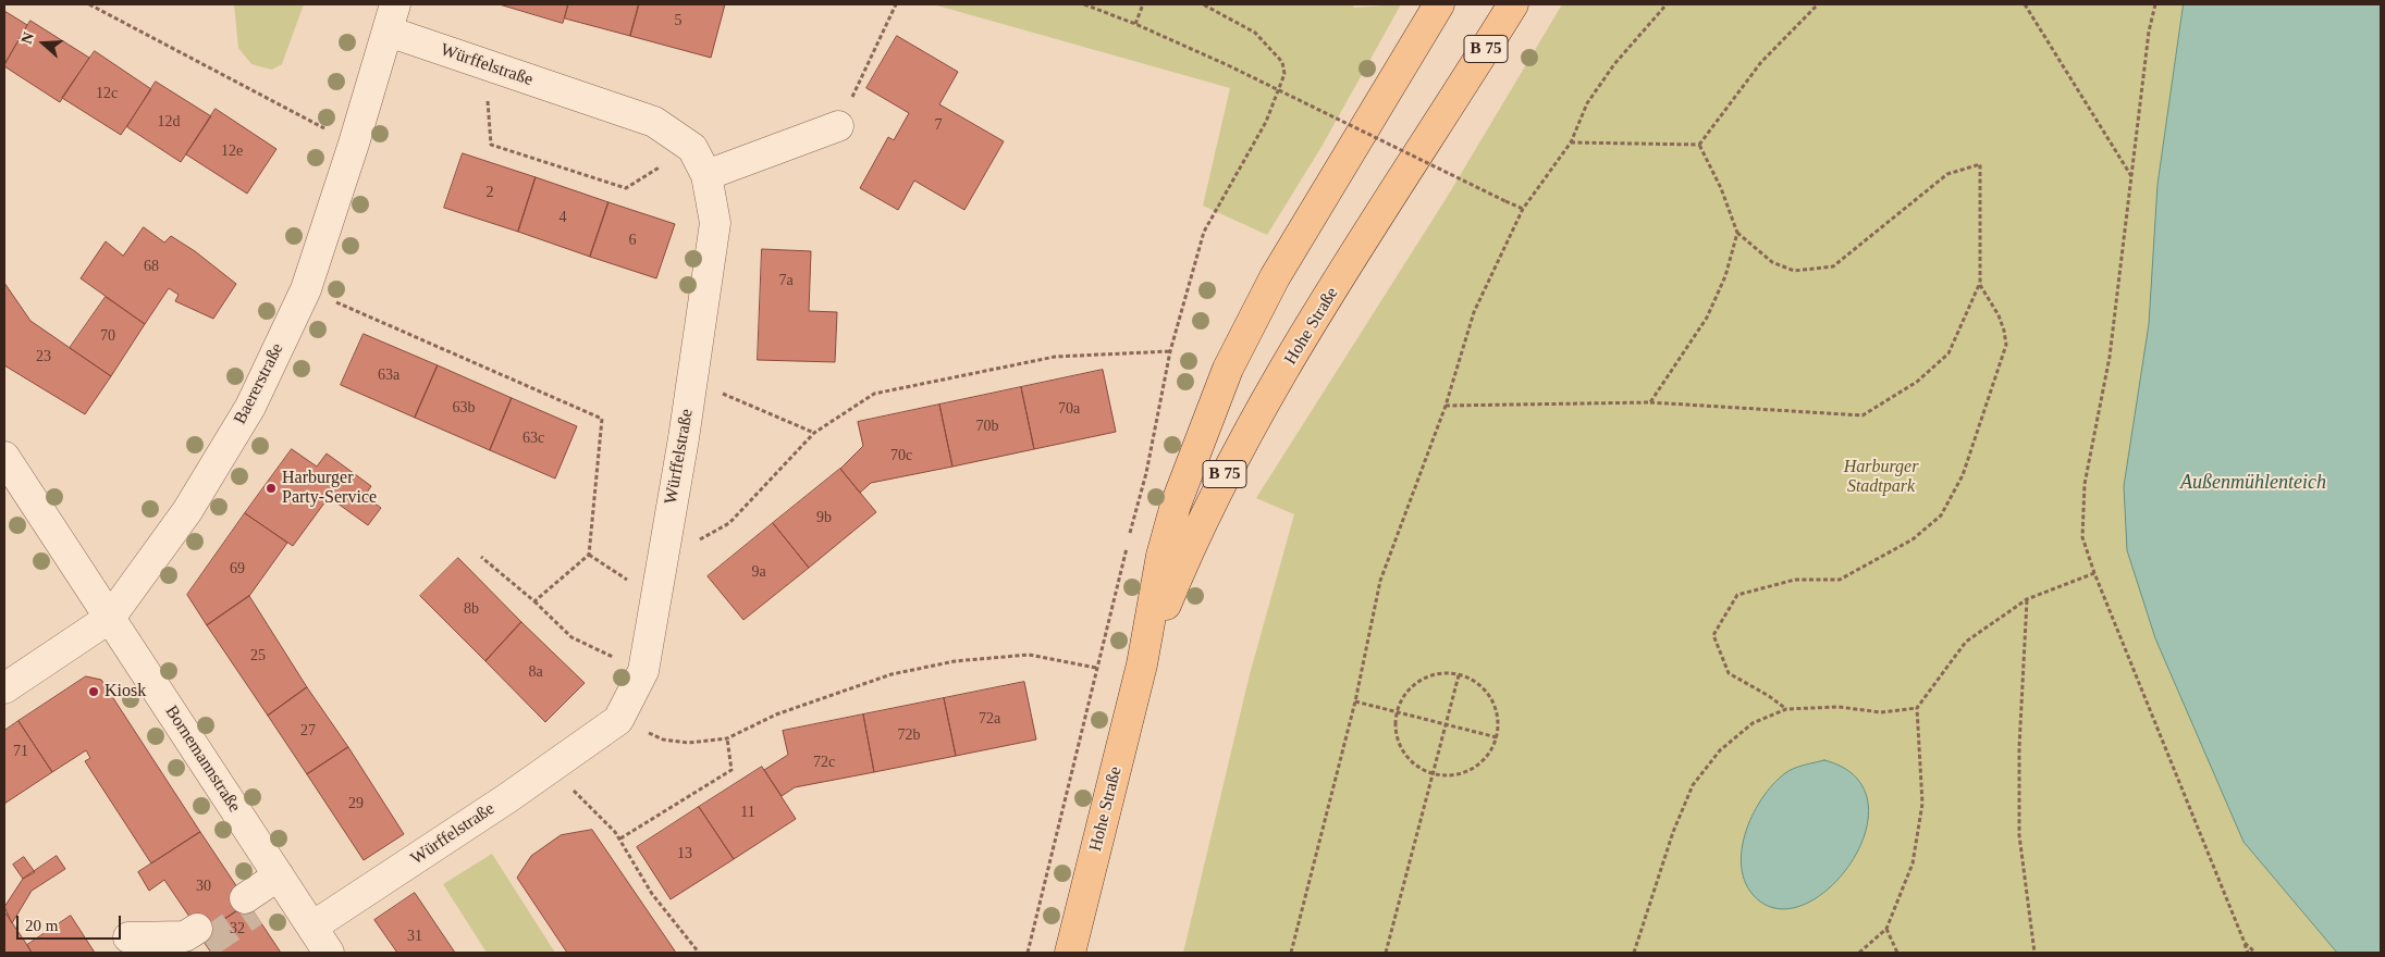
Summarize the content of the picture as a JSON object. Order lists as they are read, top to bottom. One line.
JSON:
{"streets":{"main road":["B 75","Hohe Straße"],"street":["Würffelstraße","Baererstraße","Bornemannstraße"]},"crossings":[["Würffelstraße","Baererstraße"],["Würffelstraße","Bornemannstraße"],["Baererstraße","Bornemannstraße"]],"water":["Außenmühlenteich"],"parks":["Harburger Stadtpark"],"places":["Harburger Party-Service","Kiosk"],"house_numbers":["5","12c","12d","7","12e","2","4","6","68","7a","70","23","63a","63b","70a","70b","63c","70c","9b","69","9a","8b","25","8a","72a","27","72b","71","72c","29","11","13","30","32","31"],"scale_bar":"20 m","north":"left"}
